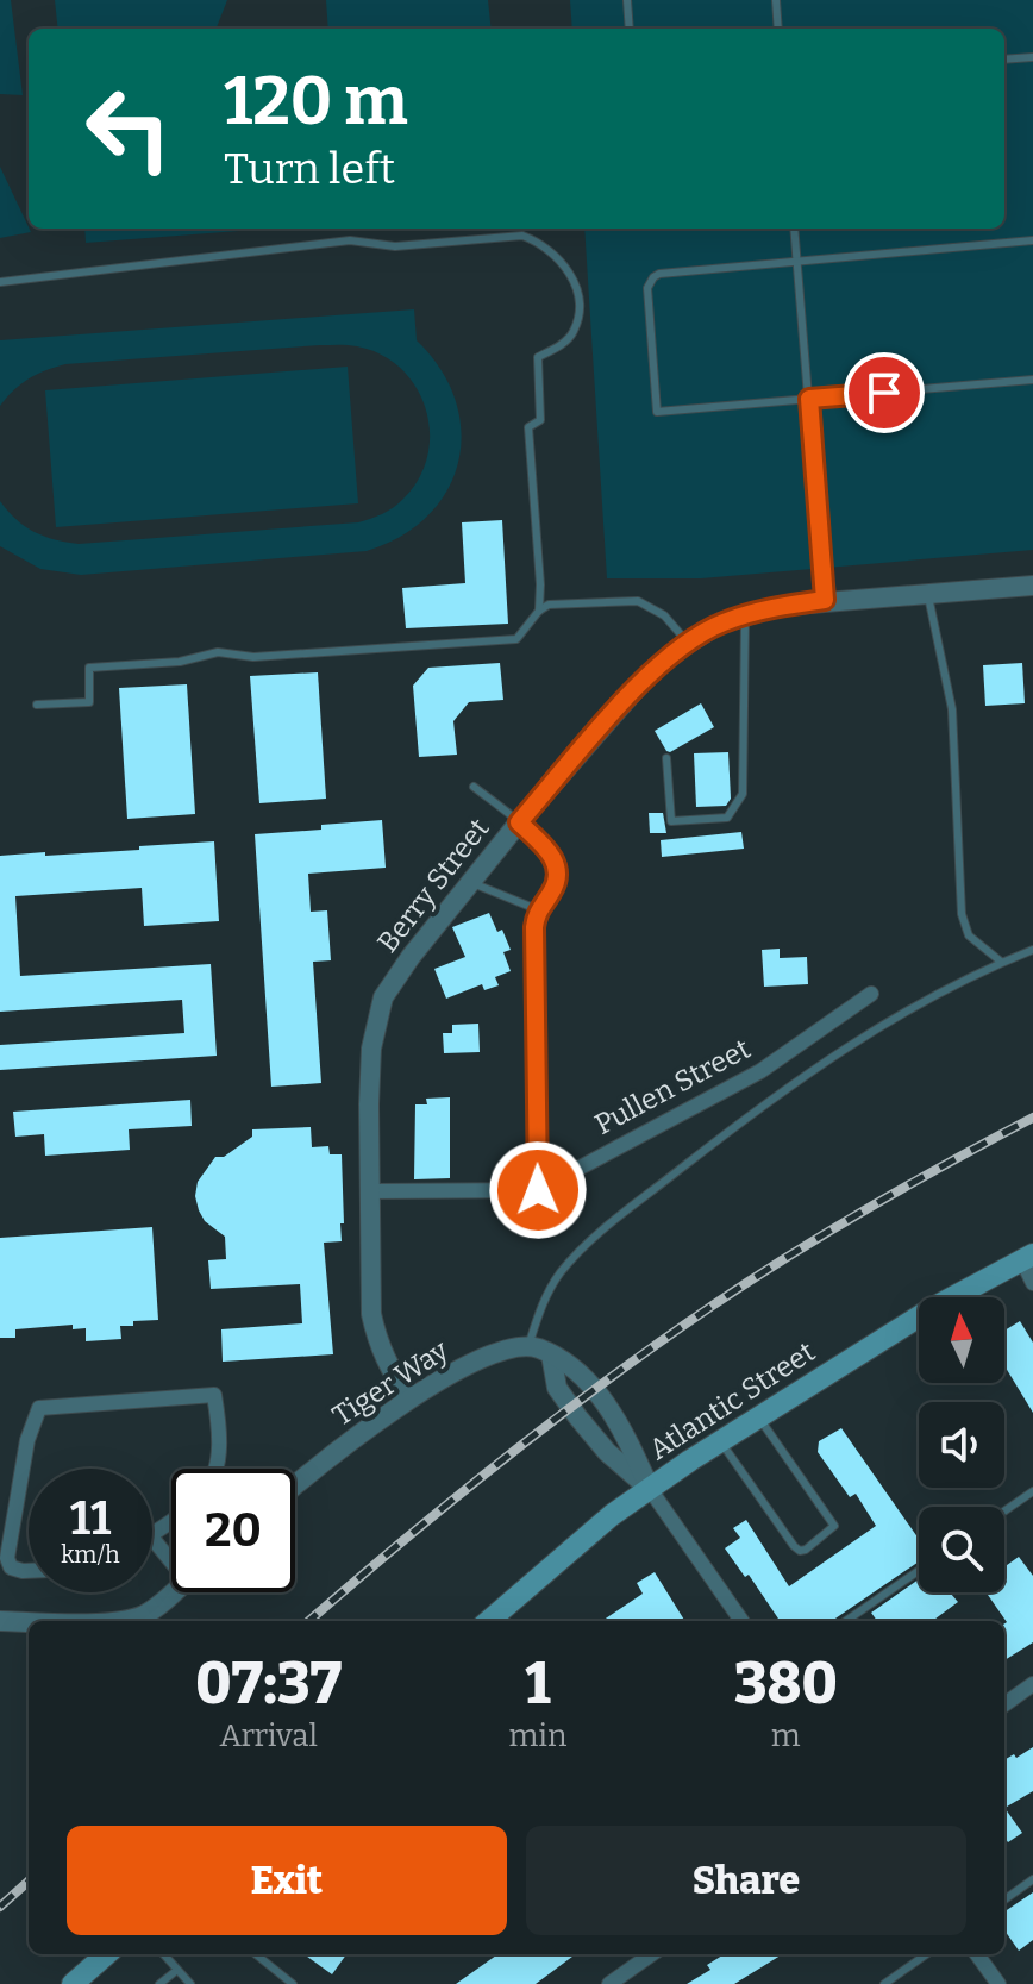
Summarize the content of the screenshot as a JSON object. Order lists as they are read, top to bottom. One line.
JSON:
{"streets":{"main road":["Atlantic Street"],"street":["Berry Street","Pullen Street","Tiger Way"]},"crossings":[["Berry Street","Pullen Street"],["Berry Street","Tiger Way"]],"north":"top","page":{"turn":["120 m","Turn left"],"speed":"11 km/h","limit":"20","eta":["07:37","Arrival","1","min","380","m"],"buttons":["Exit","Share"]}}
